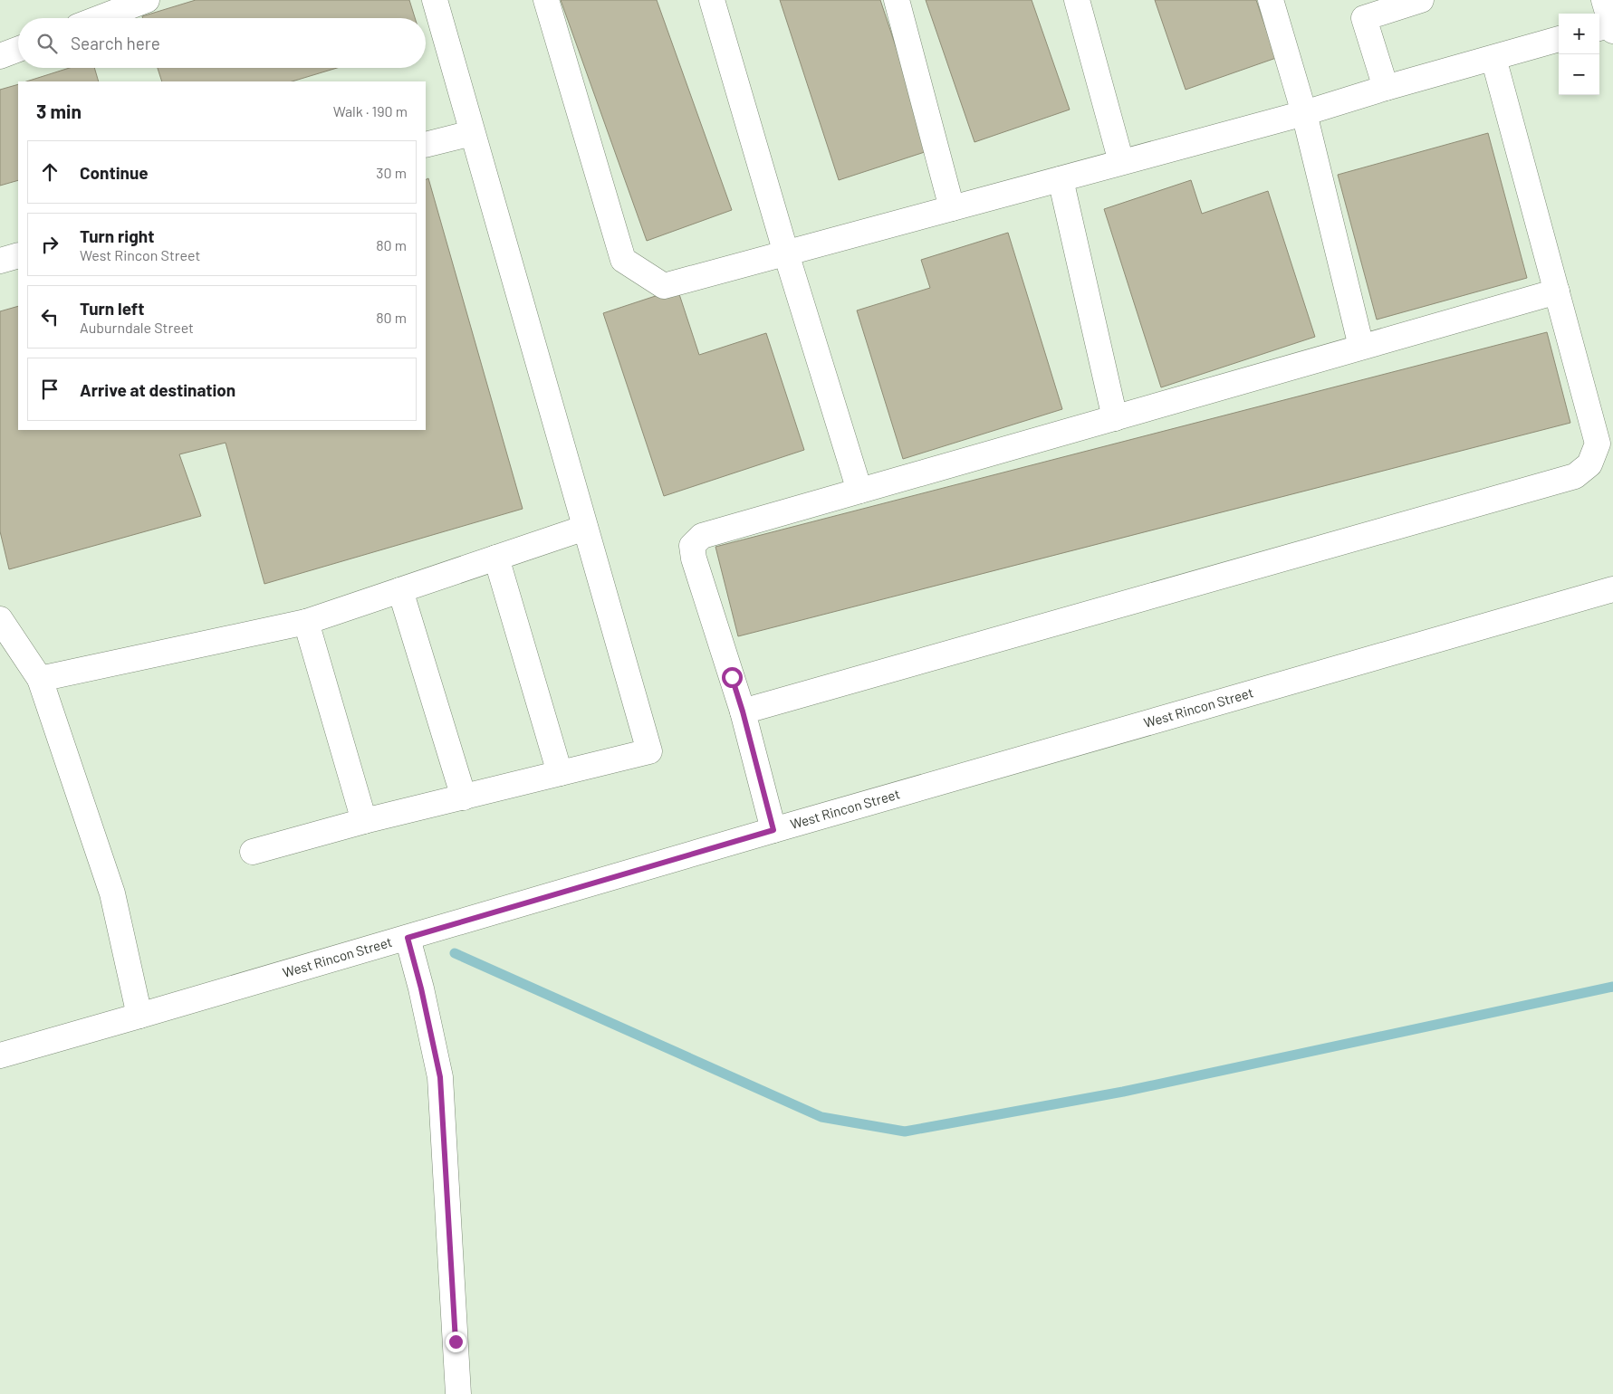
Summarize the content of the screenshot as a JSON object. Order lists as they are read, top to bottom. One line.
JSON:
{"streets":{"main road":["West Rincon Street"]},"page":{"map_buttons":["+","−"],"search":"Search here","heading":["3 min","Walk · 190 m"],"list":[["Continue","30 m"],["Turn right","West Rincon Street","80 m"],["Turn left","Auburndale Street","80 m"],"Arrive at destination"]}}
